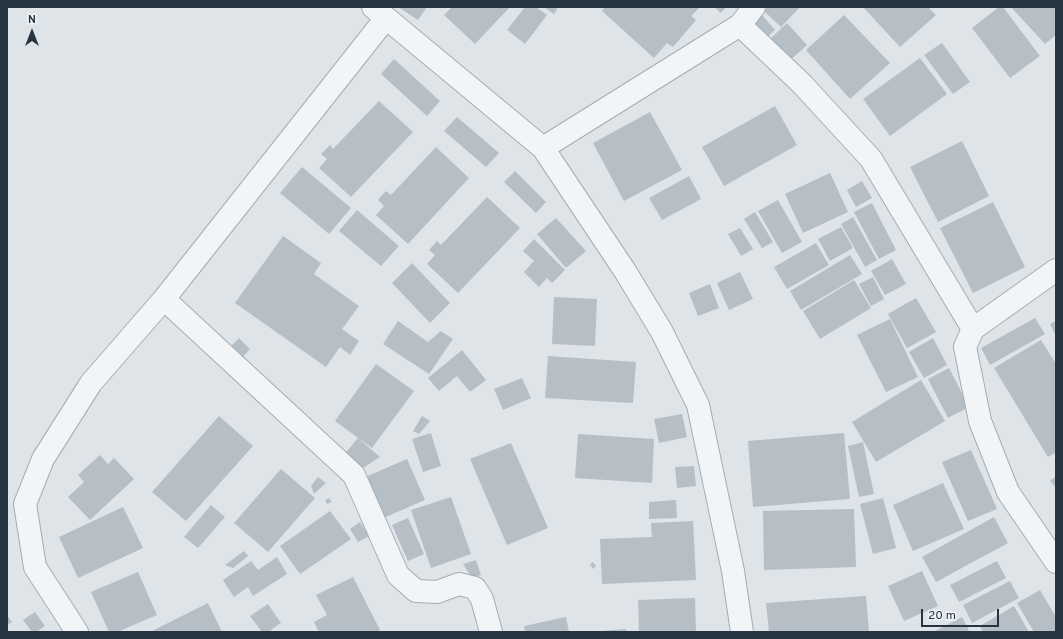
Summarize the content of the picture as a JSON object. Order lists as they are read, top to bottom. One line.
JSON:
{"scale_bar":"20 m","north":"top"}
